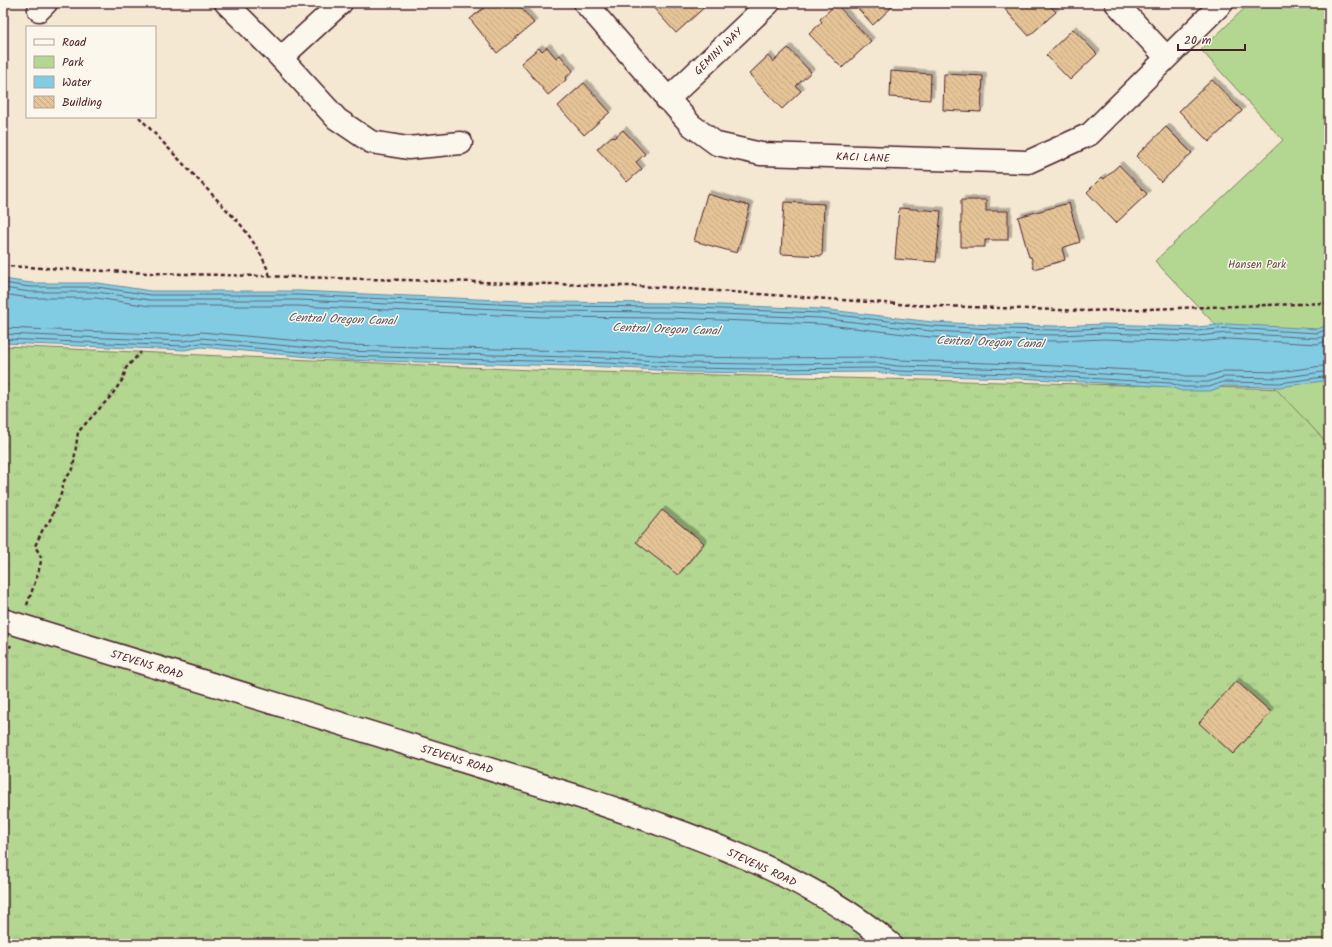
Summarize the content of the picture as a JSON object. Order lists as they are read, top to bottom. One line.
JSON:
{"streets":{"street":["GEMINI WAY","KACI LANE","STEVENS ROAD"]},"crossings":[["GEMINI WAY","KACI LANE"]],"water":["Central Oregon Canal"],"parks":["Hansen Park"],"legend":["Road","Park","Water","Building"],"scale_bar":"20 m"}
